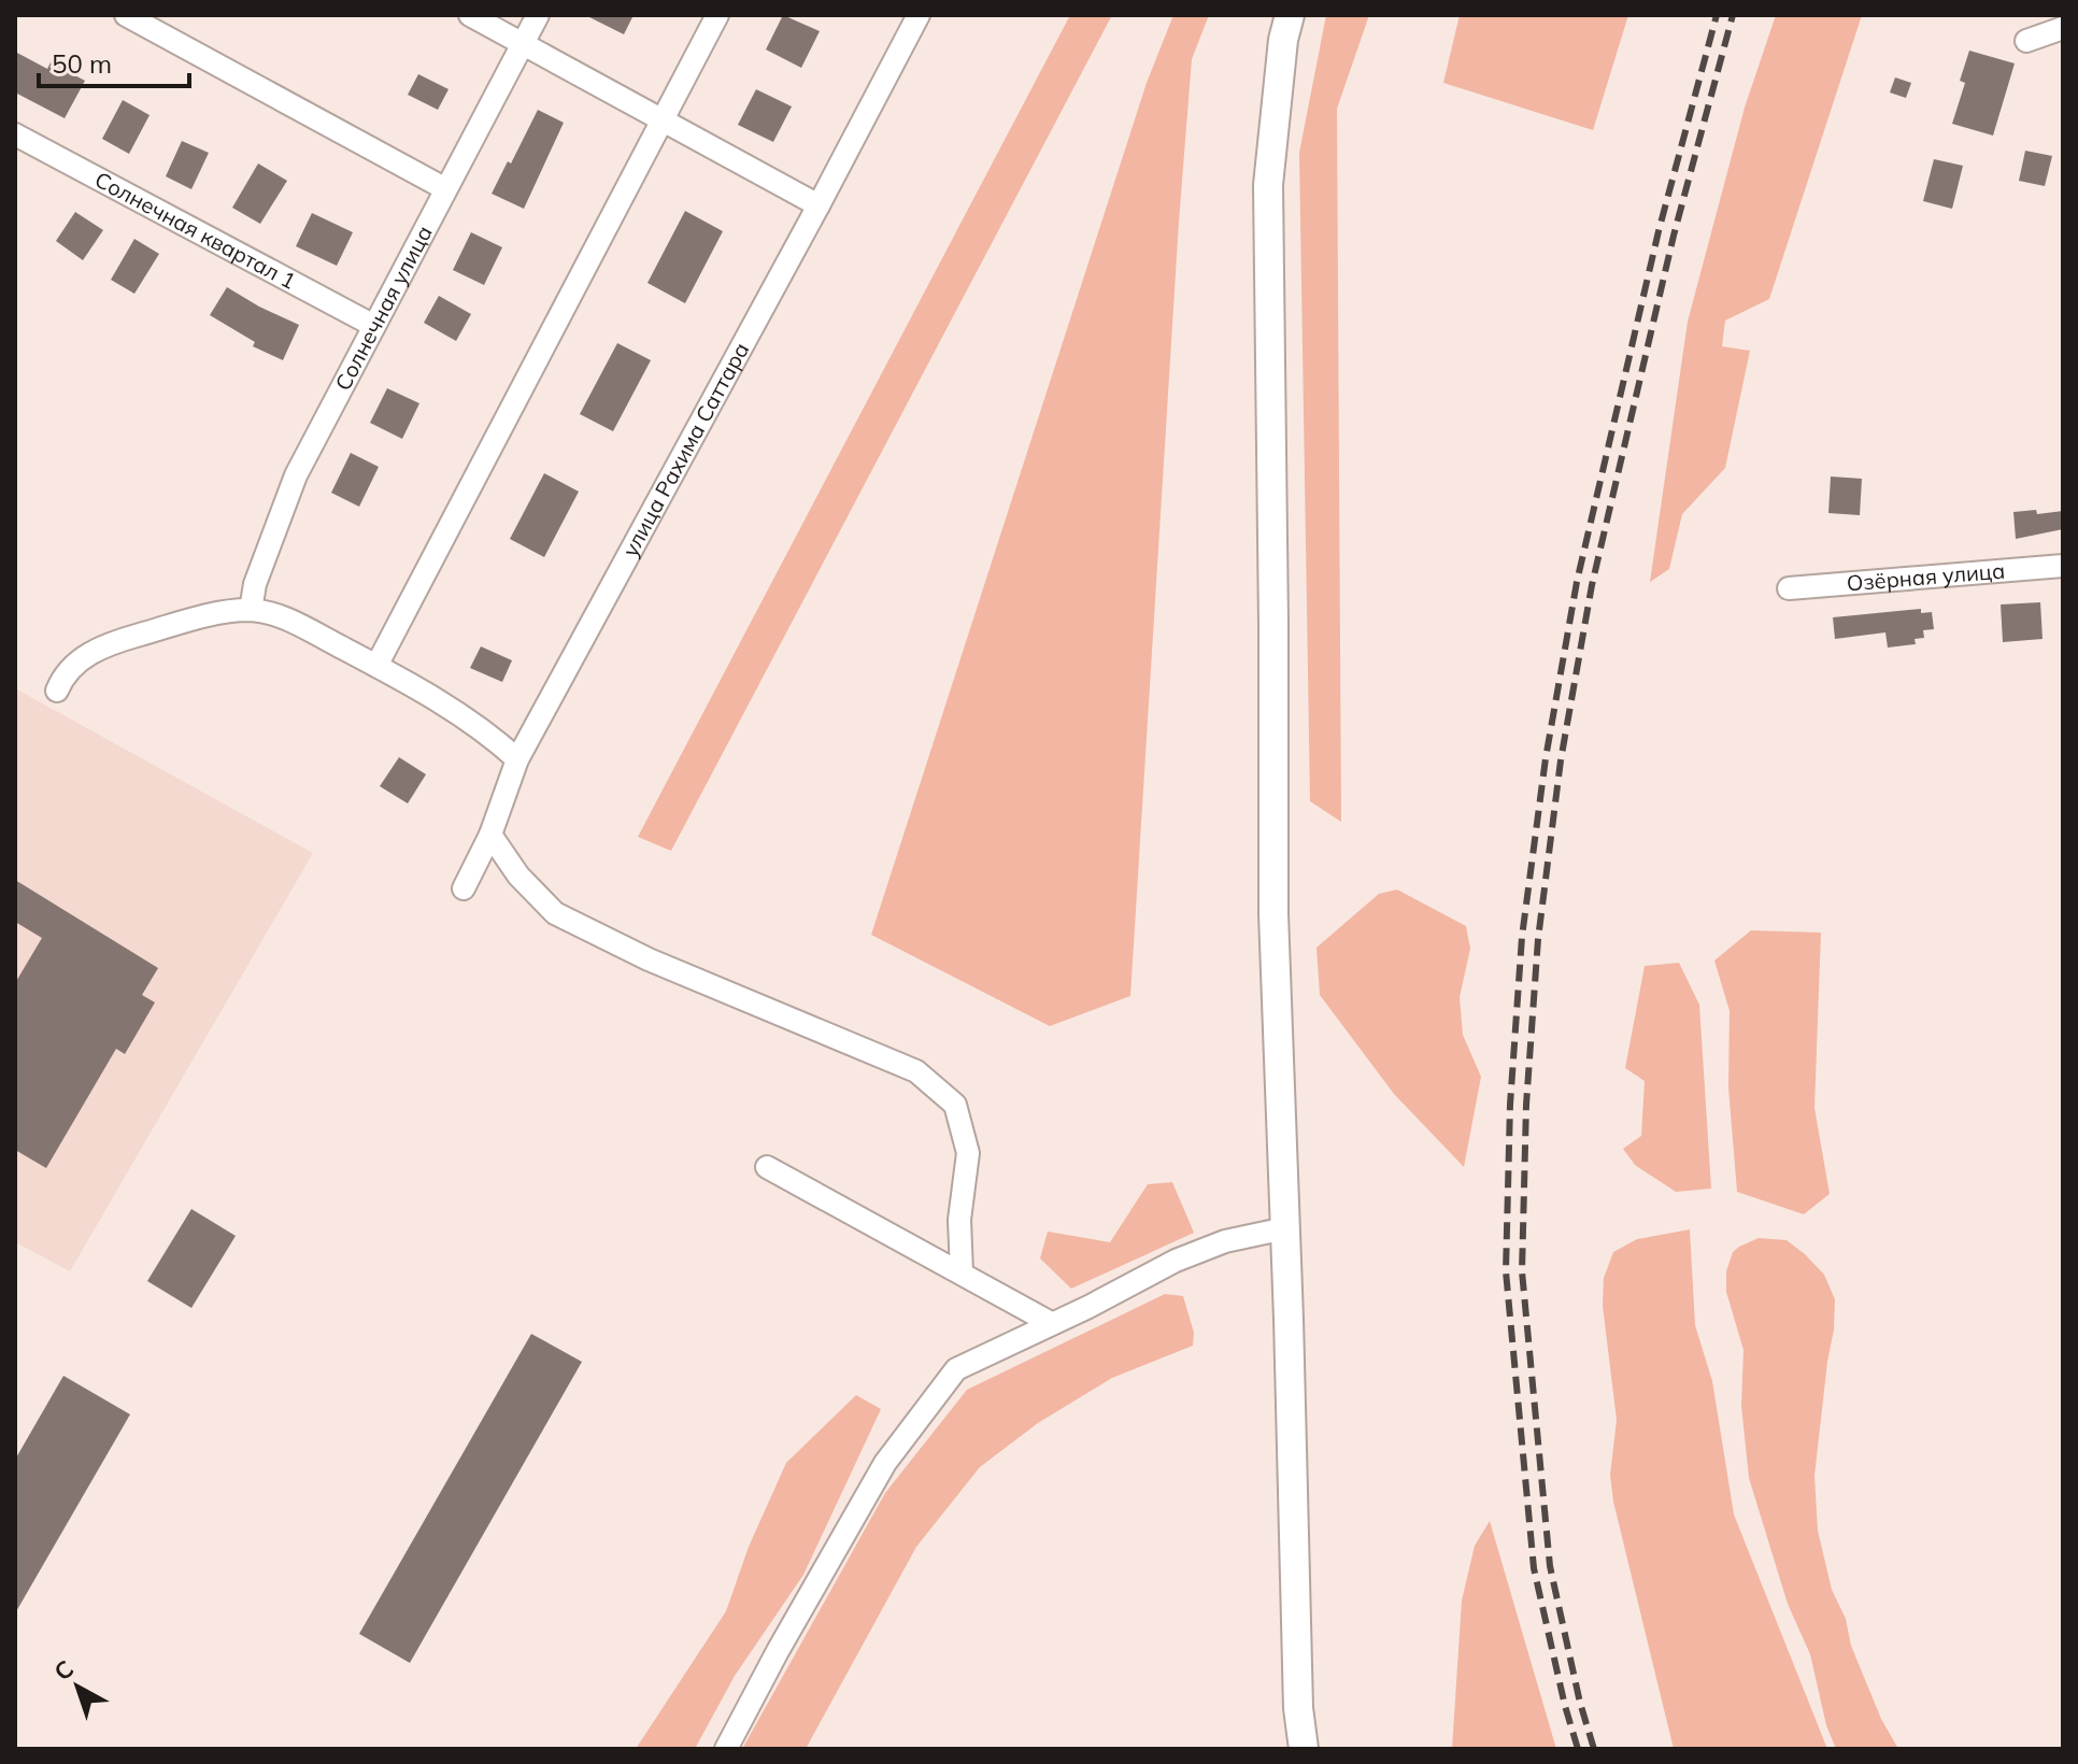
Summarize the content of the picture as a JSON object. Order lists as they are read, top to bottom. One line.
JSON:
{"streets":{"street":["Солнечная квартал 1","Солнечная улица","улица Рахима Саттара","Озёрная улица"]},"crossings":[["Солнечная квартал 1","Солнечная улица"]],"scale_bar":"50 m","north":"top left"}
